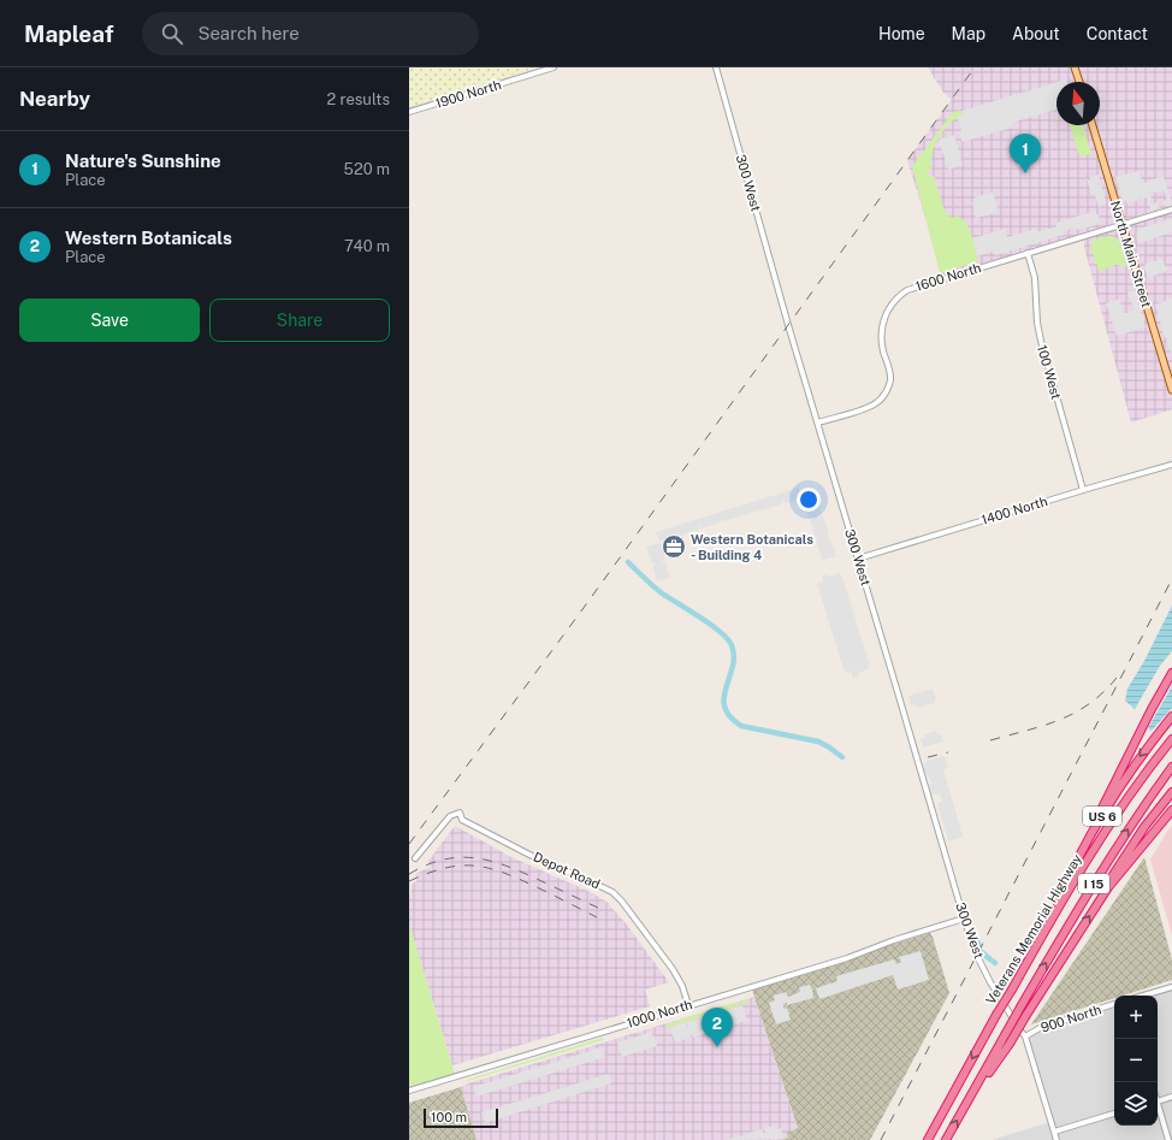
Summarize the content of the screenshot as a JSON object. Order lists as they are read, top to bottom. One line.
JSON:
{"streets":{"highway":["US 6","I 15","Veterans Memorial Highway"],"main road":["North Main Street"],"street":["1900 North","300 West","1600 North","100 West","1400 North","Depot Road","1000 North","900 North"]},"crossings":[["300 West","1600 North"],["300 West","1400 North"],["300 West","1000 North"],["300 West","900 North"],["North Main Street","1600 North"],["1600 North","100 West"],["100 West","1400 North"],["US 6","Veterans Memorial Highway"],["Depot Road","1000 North"]],"places":{"office":["Western Botanicals - Building 4"]},"scale_bar":"100 m","north":"top","page":{"header":"Mapleaf","search":"Search here","nav":["Home","Map","About","Contact"],"heading":["Nearby","2 results"],"list":[{"mark":"1","name":"Nature's Sunshine","note":"Place","value":"520 m"},{"mark":"2","name":"Western Botanicals","note":"Place","value":"740 m"}],"pins":["1","2"],"buttons":["Save","Share"],"map_buttons":["+","−"],"scale":"100 m"}}
